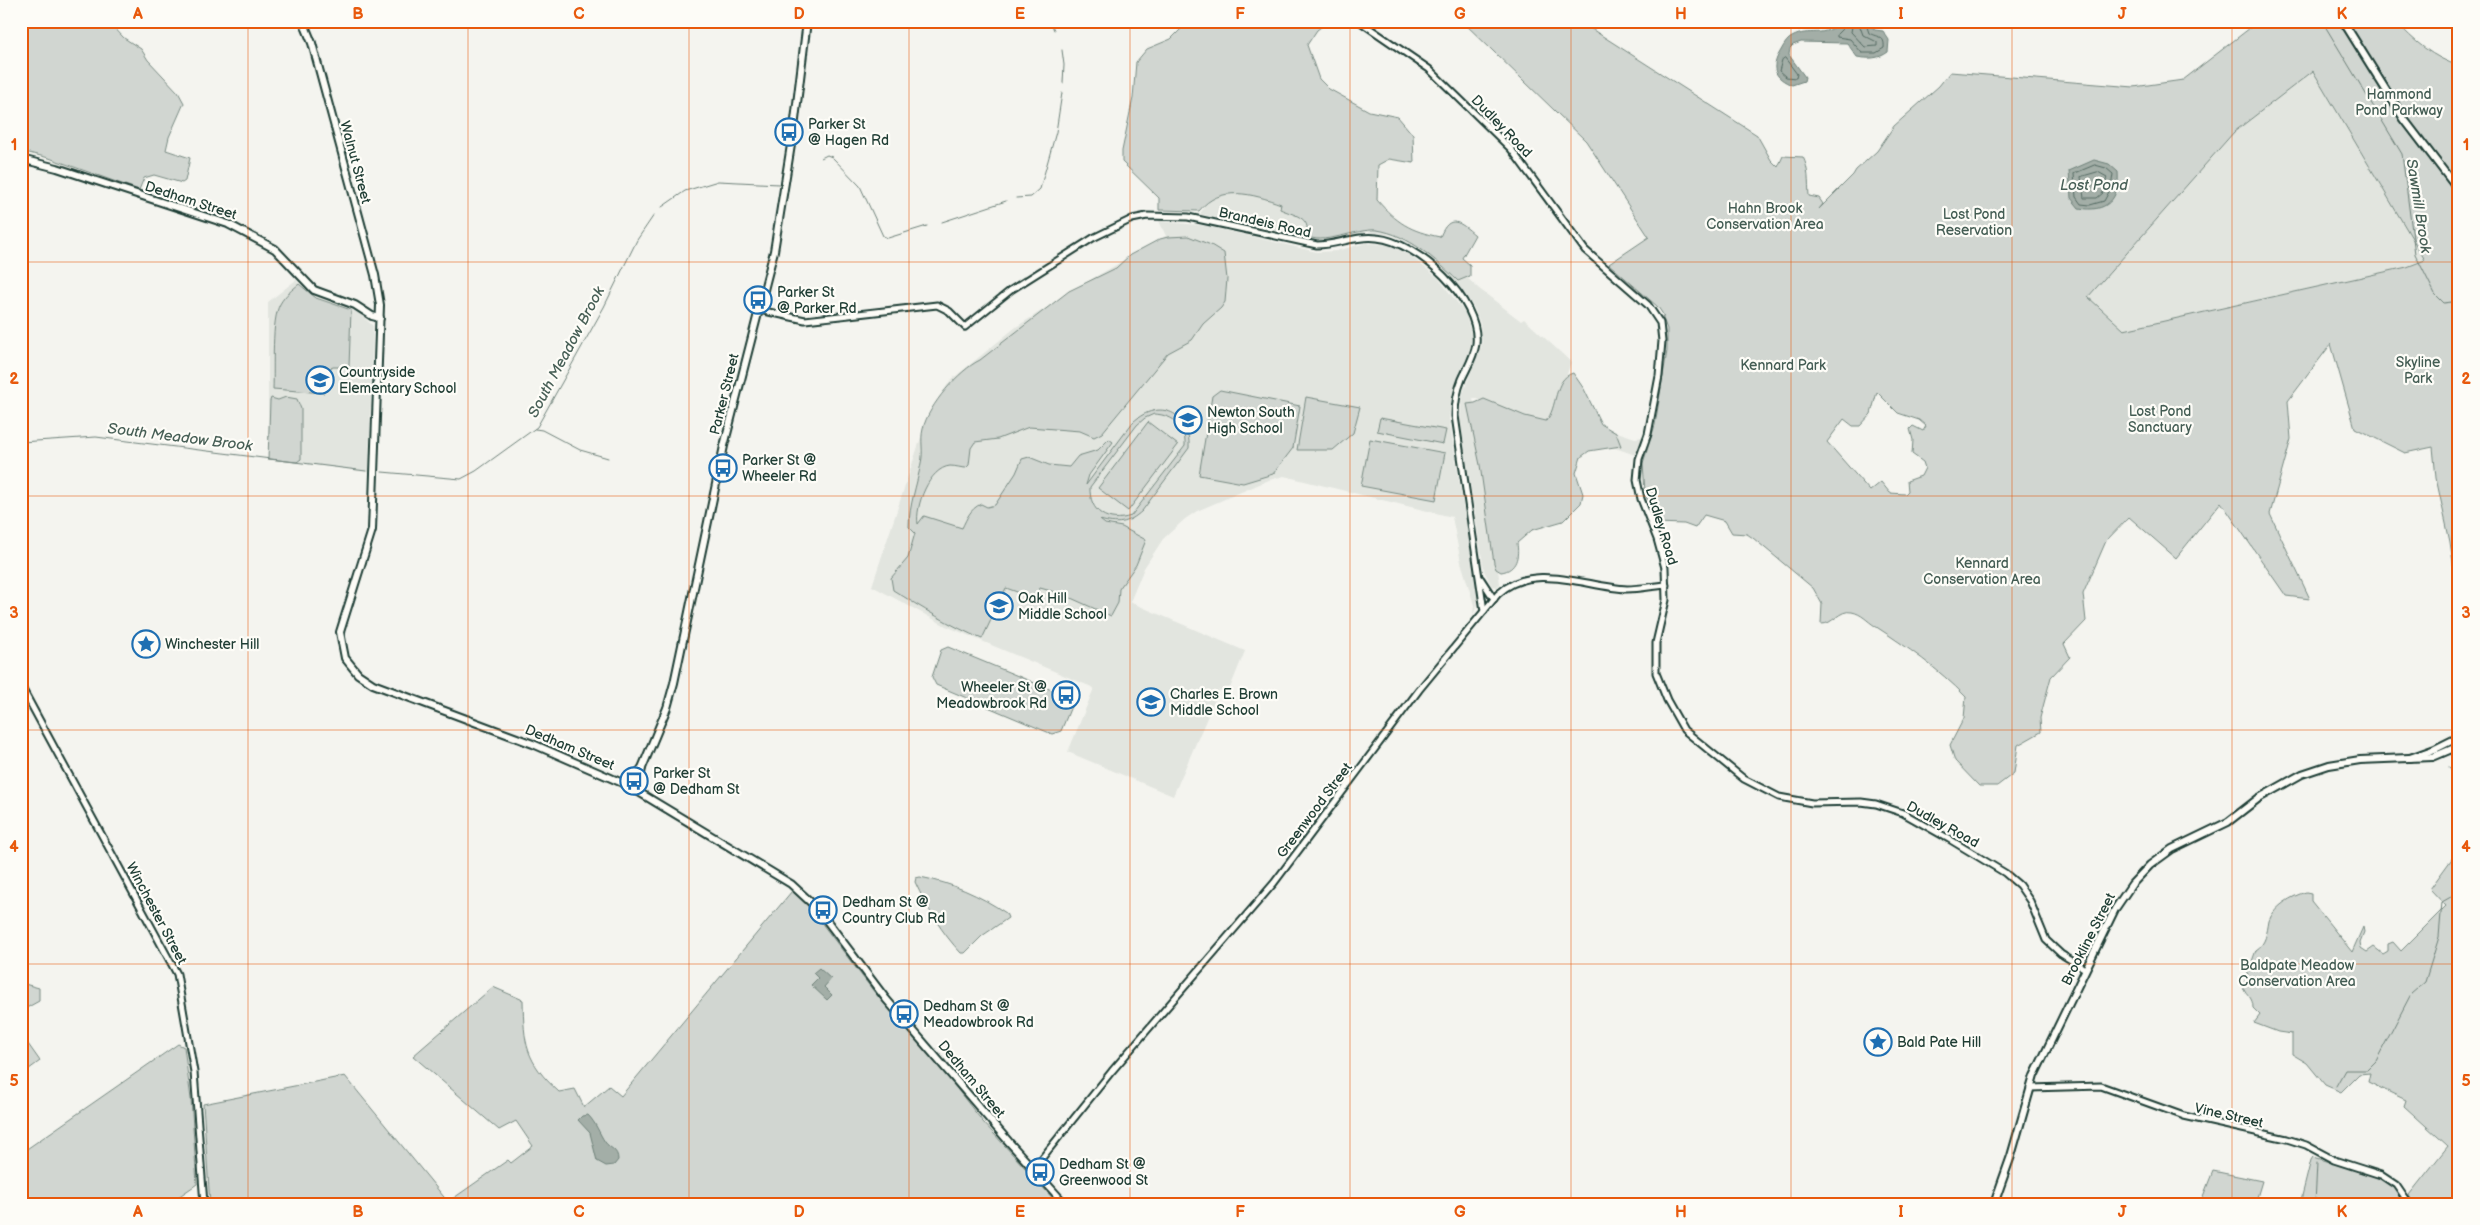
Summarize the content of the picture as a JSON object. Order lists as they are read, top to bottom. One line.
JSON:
{"streets":{"main road":["Walnut Street","Dedham Street","Parker Street","Brookline Street"],"street":["Dudley Road","Brandeis Road","Greenwood Street","Winchester Street","Vine Street"]},"crossings":[["Dudley Road","Greenwood Street"],["Dudley Road","Brookline Street"],["Walnut Street","Dedham Street"],["Dedham Street","Parker Street"],["Dedham Street","Greenwood Street"],["Brandeis Road","Parker Street"],["Brandeis Road","Greenwood Street"],["Brookline Street","Vine Street"]],"water":["Lost Pond","Sawmill Brook","South Meadow Brook"],"parks":["Hammond Pond Parkway","Hahn Brook Conservation Area","Lost Pond Reservation","Skyline Park","Kennard Park","Lost Pond Sanctuary","Kennard Conservation Area","Baldpate Meadow Conservation Area"],"places":{"bus stop":["Parker St @ Hagen Rd","Parker St @ Parker Rd","Parker St @ Wheeler Rd","Wheeler St @ Meadowbrook Rd","Parker St @ Dedham St","Dedham St @ Country Club Rd","Dedham St @ Meadowbrook Rd","Dedham St @ Greenwood St"],"school or university":["Countryside Elementary School","Newton South High School","Oak Hill Middle School","Charles E. Brown Middle School"],"place":["Winchester Hill","Bald Pate Hill"]},"grid":{"columns":["A","B","C","D","E","F","G","H","I","J","K"],"rows":["1","2","3","4","5"]}}
